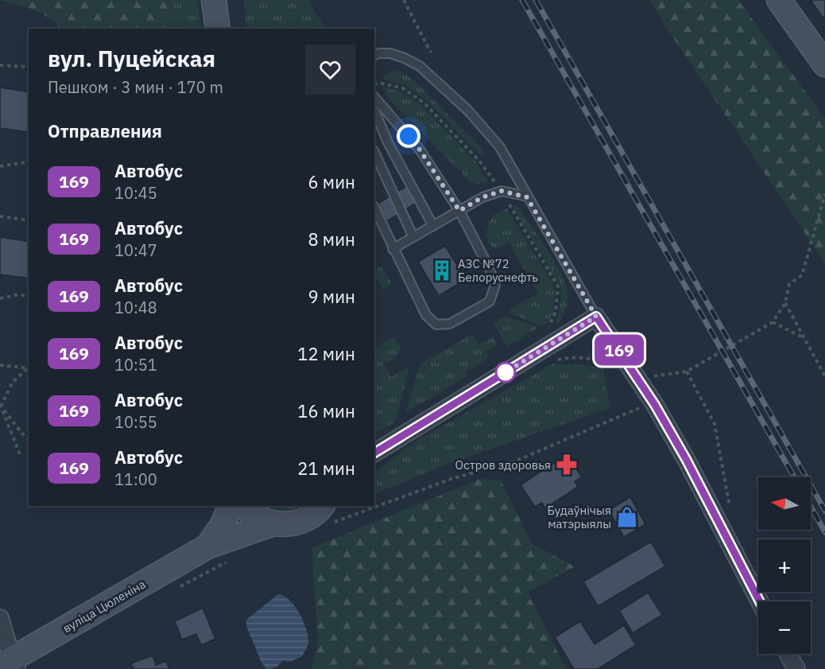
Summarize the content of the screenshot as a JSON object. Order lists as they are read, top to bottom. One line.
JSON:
{"streets":{"main road":["вуліца Цюленіна"]},"places":{"building":["АЗС №72 Белоруснефть"],"pharmacy":["Остров здоровья"],"shop":["Будаўнічыя матэрыялы"]},"lines":["bus line 169"],"north":"left","page":{"on_map":"169","heading":[["вул. Пуцейская","Пешком · 3 мин · 170 m"],"Отправления"],"list":[{"mark":"169","name":"Автобус","note":"10:45","value":"6 мин"},{"mark":"169","name":"Автобус","note":"10:47","value":"8 мин"},{"mark":"169","name":"Автобус","note":"10:48","value":"9 мин"},{"mark":"169","name":"Автобус","note":"10:51","value":"12 мин"},{"mark":"169","name":"Автобус","note":"10:55","value":"16 мин"},{"mark":"169","name":"Автобус","note":"11:00","value":"21 мин"}],"map_buttons":["+","−"]}}
